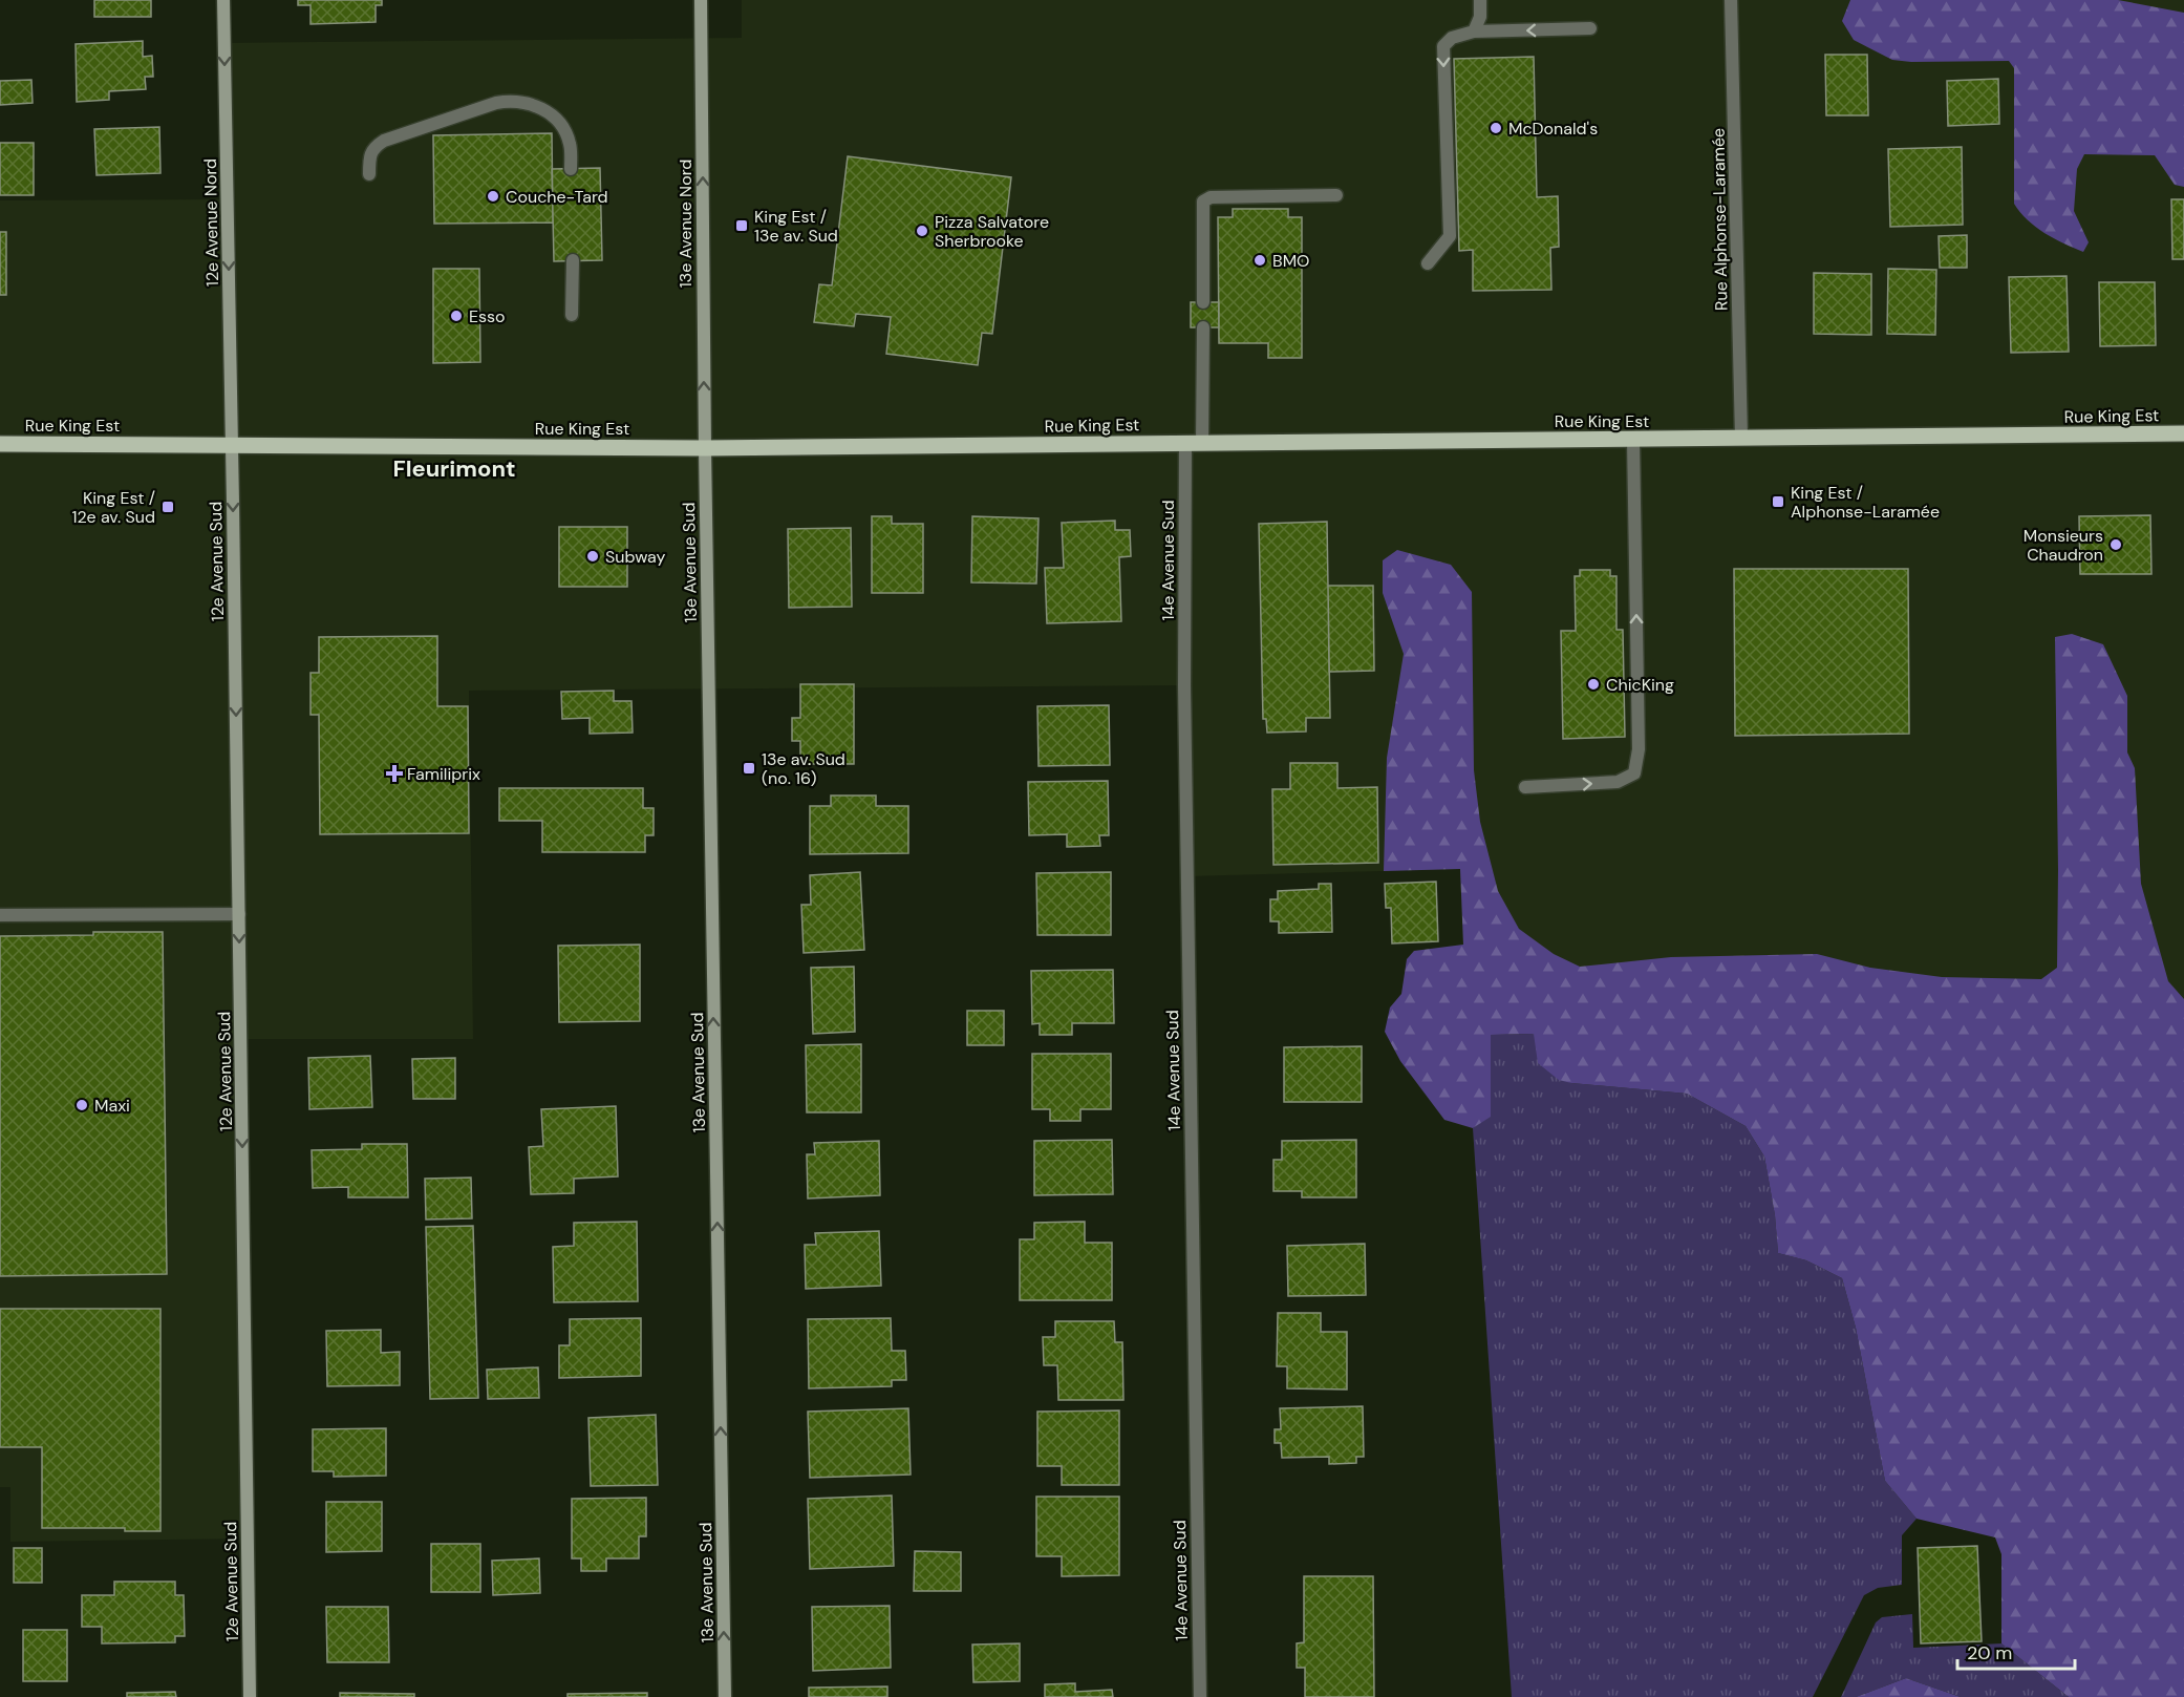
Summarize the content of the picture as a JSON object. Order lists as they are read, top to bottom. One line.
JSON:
{"streets":{"main road":["12e Avenue Nord","13e Avenue Nord","Rue King Est","12e Avenue Sud","13e Avenue Sud"],"street":["Rue Alphonse-Laramée","14e Avenue Sud"]},"crossings":[["Rue Alphonse-Laramée","Rue King Est"],["12e Avenue Nord","Rue King Est"],["12e Avenue Nord","12e Avenue Sud"],["13e Avenue Nord","Rue King Est"],["13e Avenue Nord","13e Avenue Sud"],["Rue King Est","14e Avenue Sud"],["Rue King Est","12e Avenue Sud"],["Rue King Est","13e Avenue Sud"]],"one_way":["12e Avenue Nord","13e Avenue Nord","12e Avenue Sud","13e Avenue Sud"],"districts":["Fleurimont"],"places":{"other":["McDonald's","Couche-Tard","Pizza Salvatore Sherbrooke","BMO","Esso","Monsieurs Chaudron","Subway","ChicKing","Maxi"],"transit":["King Est / 13e av. Sud","King Est / Alphonse-Laramée","King Est / 12e av. Sud","13e av. Sud (no. 16)"],"health":["Familiprix"]},"scale_bar":"20 m"}
